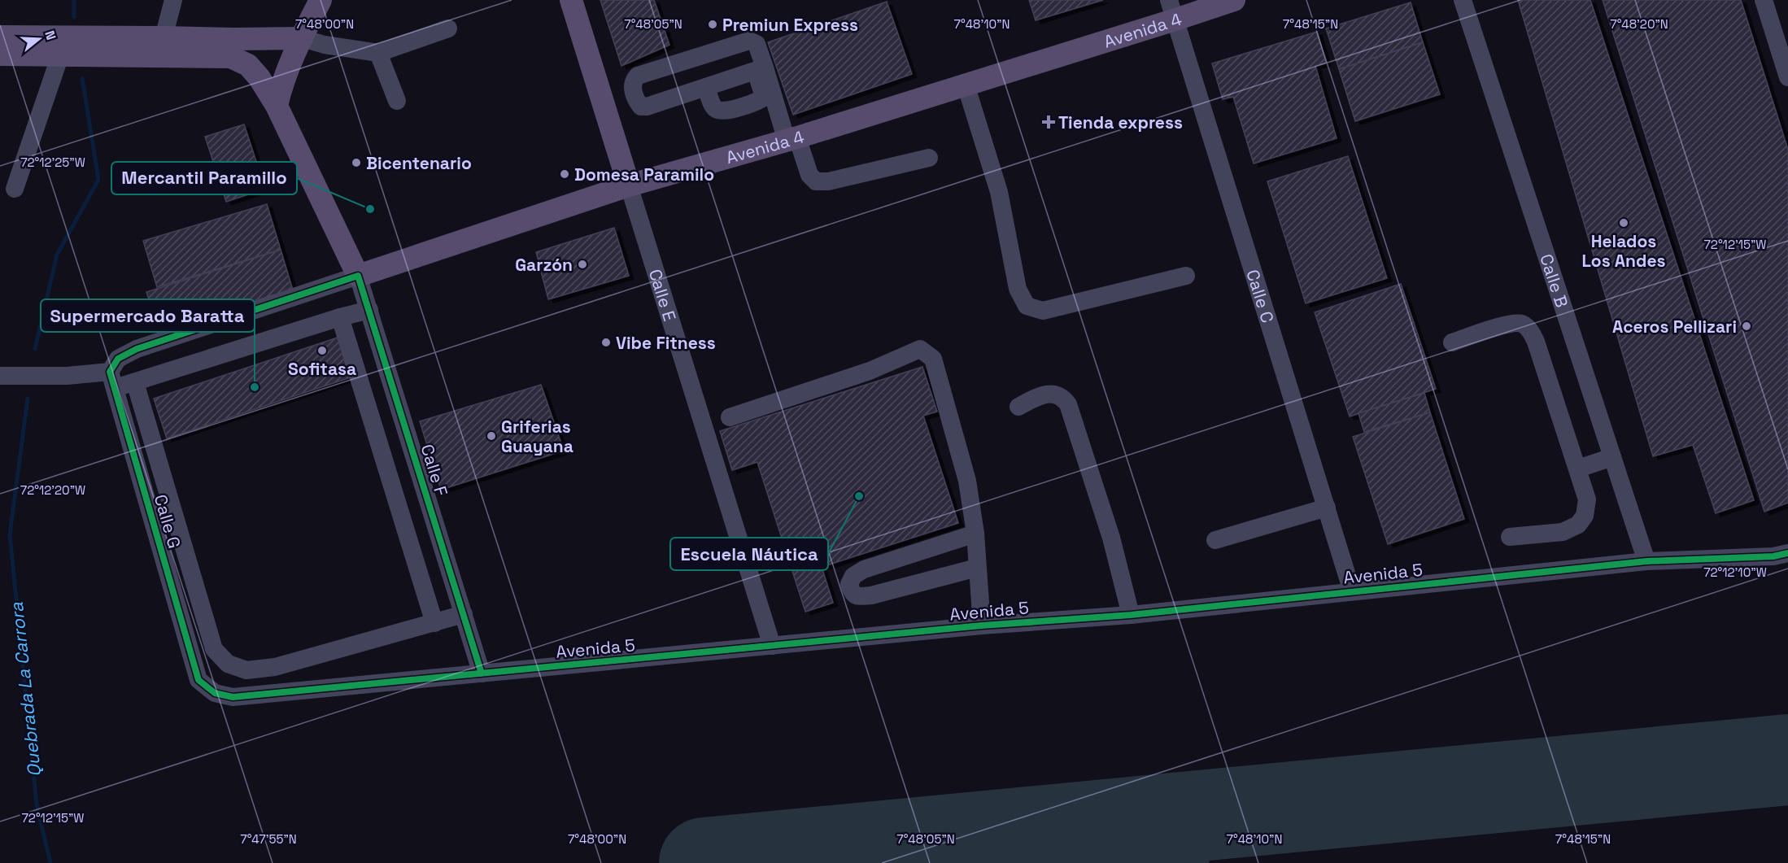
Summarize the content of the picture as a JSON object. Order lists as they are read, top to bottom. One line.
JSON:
{"streets":{"main road":["Avenida 4","Calle E","Calle F"],"street":["Calle B","Calle C","Calle G","Avenida 5"]},"crossings":[["Avenida 4","Calle E"],["Avenida 4","Calle C"],["Avenida 4","Calle F"],["Avenida 4","Calle G"],["Calle B","Avenida 5"],["Calle E","Avenida 5"],["Calle C","Avenida 5"],["Calle F","Avenida 5"],["Calle G","Avenida 5"]],"water":["Quebrada La Carrora"],"places":{"other":["Premiun Express","Bicentenario","Domesa Paramilo","Mercantil Paramillo","Helados Los Andes","Garzón","Aceros Pellizari","Vibe Fitness","Sofitasa","Supermercado Baratta","Griferias Guayana","Escuela Náutica"],"health":["Tienda express"]},"north":"right","coordinates":["7°48'00\"N","7°48'05\"N","7°48'10\"N","7°48'15\"N","7°48'20\"N","72°12'25\"W","72°12'15\"W","72°12'20\"W","72°12'10\"W","7°47'55\"N"]}
